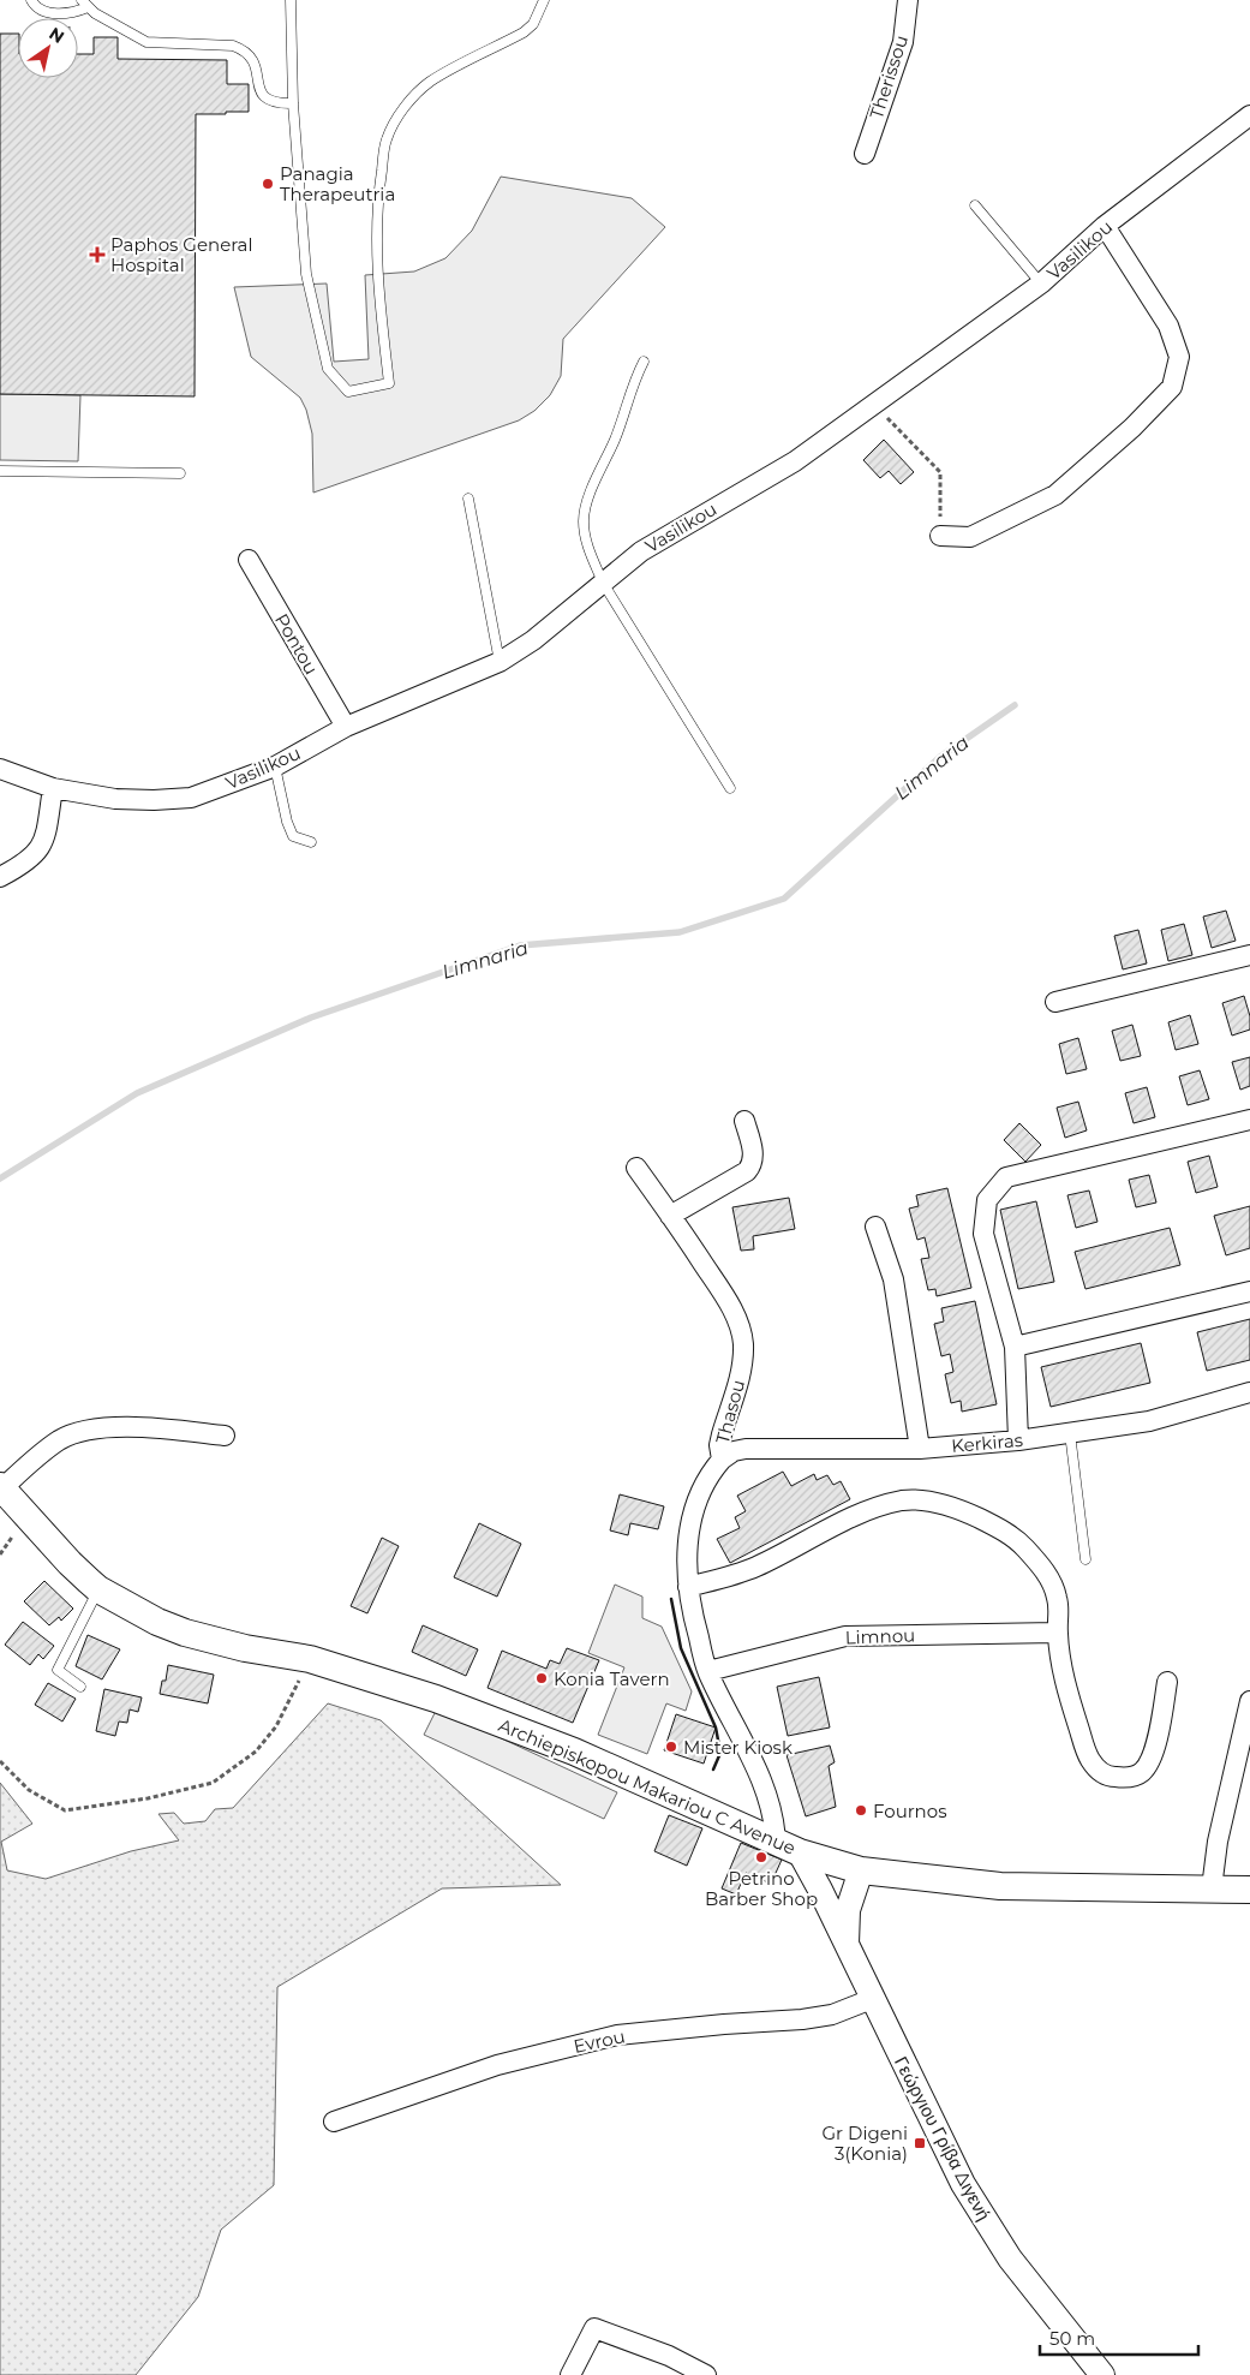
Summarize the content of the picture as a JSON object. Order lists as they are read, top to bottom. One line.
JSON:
{"streets":{"main road":["Archiepiskopou Makariou C Avenue"],"street":["Therissou","Vasilikou","Pontou","Thasou","Kerkiras","Limnou","Evrou","Γεώργιου Γρίβα Διγενή"]},"crossings":[["Vasilikou","Pontou"],["Thasou","Kerkiras"],["Thasou","Limnou"],["Thasou","Archiepiskopou Makariou C Avenue"],["Thasou","Γεώργιου Γρίβα Διγενή"],["Archiepiskopou Makariou C Avenue","Γεώργιου Γρίβα Διγενή"],["Evrou","Γεώργιου Γρίβα Διγενή"]],"water":["Limnaria"],"places":{"other":["Panagia Therapeutria","Konia Tavern","Mister Kiosk","Fournos","Petrino Barber Shop"],"health":["Paphos General Hospital"],"transit":["Gr Digeni 3(Konia)"]},"scale_bar":"50 m","north":"top right"}
